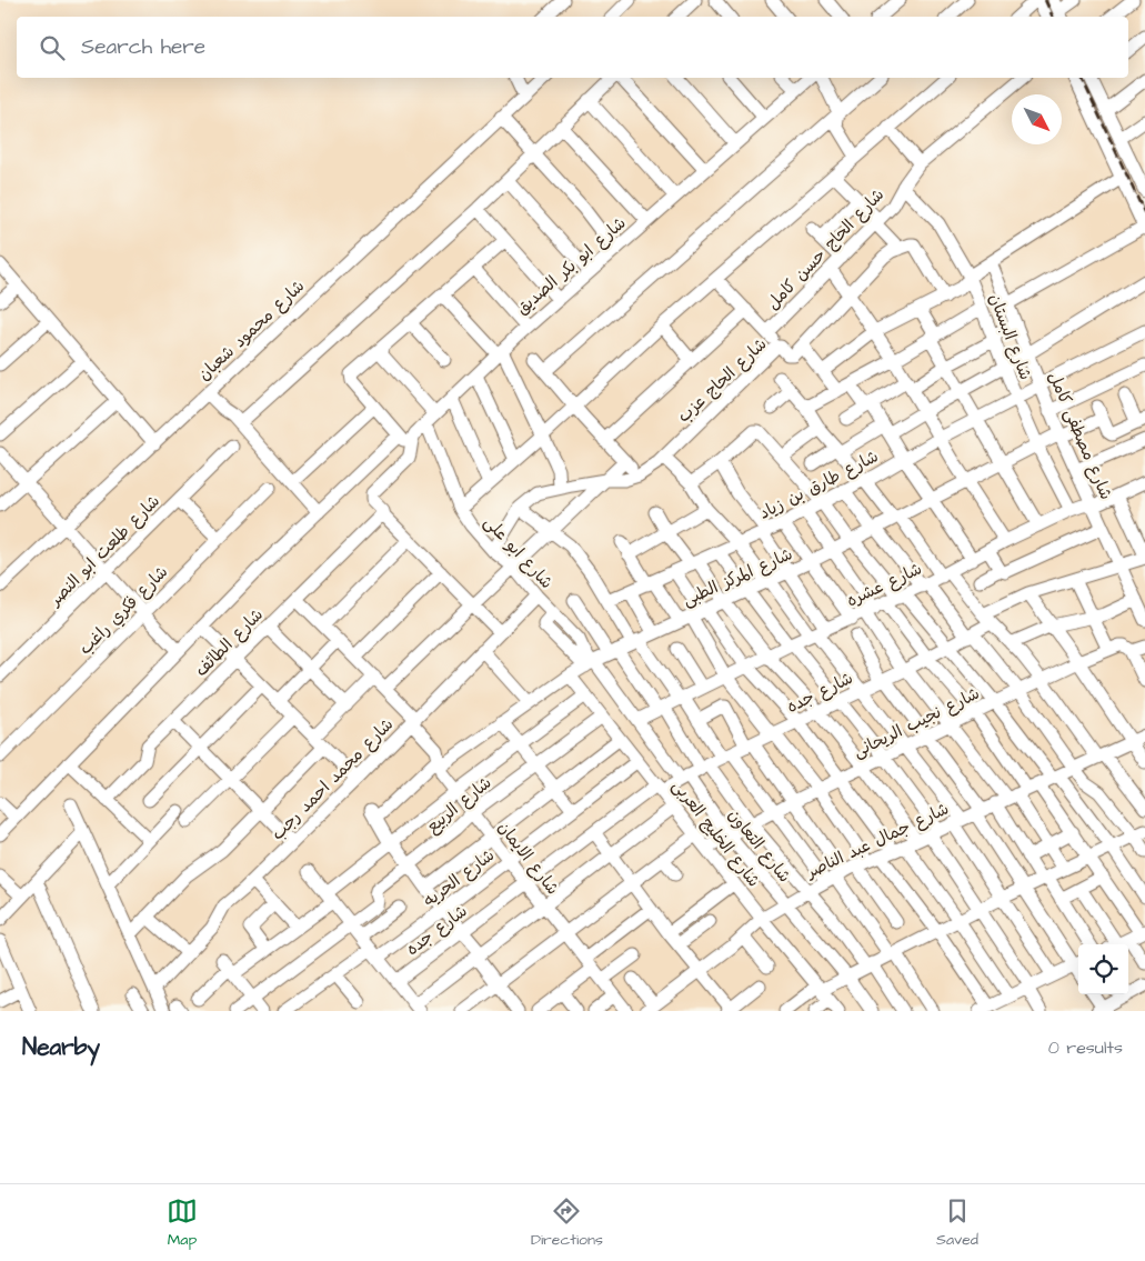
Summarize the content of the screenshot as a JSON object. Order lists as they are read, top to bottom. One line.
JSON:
{"streets":{"street":["شارع الحاج حسن كامل","شارع ابو بكر الصديق","شارع محمود شعبان","شارع البستان","شارع الحاج عزب","شارع مصطفى كامل","شارع طارق بن زياد","شارع طلعت ابو النصر","شارع ابو على","شارع المركز الطبى","شارع عشره","شارع فكري راغب","شارع الطائف","شارع جده","شارع نجيب الريحانى","شارع محمد احمد رجب","شارع الربيع","شارع الخليج العربى","شارع جمال عبد الناصر","شارع التعاون","شارع الايمان","شارع الحريه"]},"crossings":[["شارع الحاج حسن كامل","شارع البستان"],["شارع ابو بكر الصديق","شارع ابو على"],["شارع ابو بكر الصديق","شارع الطائف"],["شارع البستان","شارع طارق بن زياد"],["شارع البستان","شارع المركز الطبى"],["شارع البستان","شارع عشره"],["شارع الحاج عزب","شارع ابو على"],["شارع مصطفى كامل","شارع طارق بن زياد"],["شارع مصطفى كامل","شارع المركز الطبى"],["شارع مصطفى كامل","شارع عشره"],["شارع مصطفى كامل","شارع جده"],["شارع ابو على","شارع المركز الطبى"],["شارع ابو على","شارع محمد احمد رجب"],["شارع ابو على","شارع التعاون"],["شارع المركز الطبى","شارع الخليج العربى"],["شارع المركز الطبى","شارع التعاون"],["شارع المركز الطبى","شارع الايمان"],["شارع عشره","شارع التعاون"],["شارع الطائف","شارع الايمان"],["شارع جده","شارع الخليج العربى"],["شارع جده","شارع التعاون"],["شارع جده","شارع الايمان"],["شارع نجيب الريحانى","شارع الخليج العربى"],["شارع نجيب الريحانى","شارع التعاون"],["شارع محمد احمد رجب","شارع الايمان"],["شارع الربيع","شارع الخليج العربى"],["شارع الربيع","شارع الايمان"],["شارع الخليج العربى","شارع جمال عبد الناصر"],["شارع الخليج العربى","شارع الحريه"],["شارع جمال عبد الناصر","شارع التعاون"],["شارع الايمان","شارع الحريه"]],"north":"bottom right","page":{"search":"Search here","heading":["Nearby","0 results"],"nav":["Map","Directions","Saved"]}}
